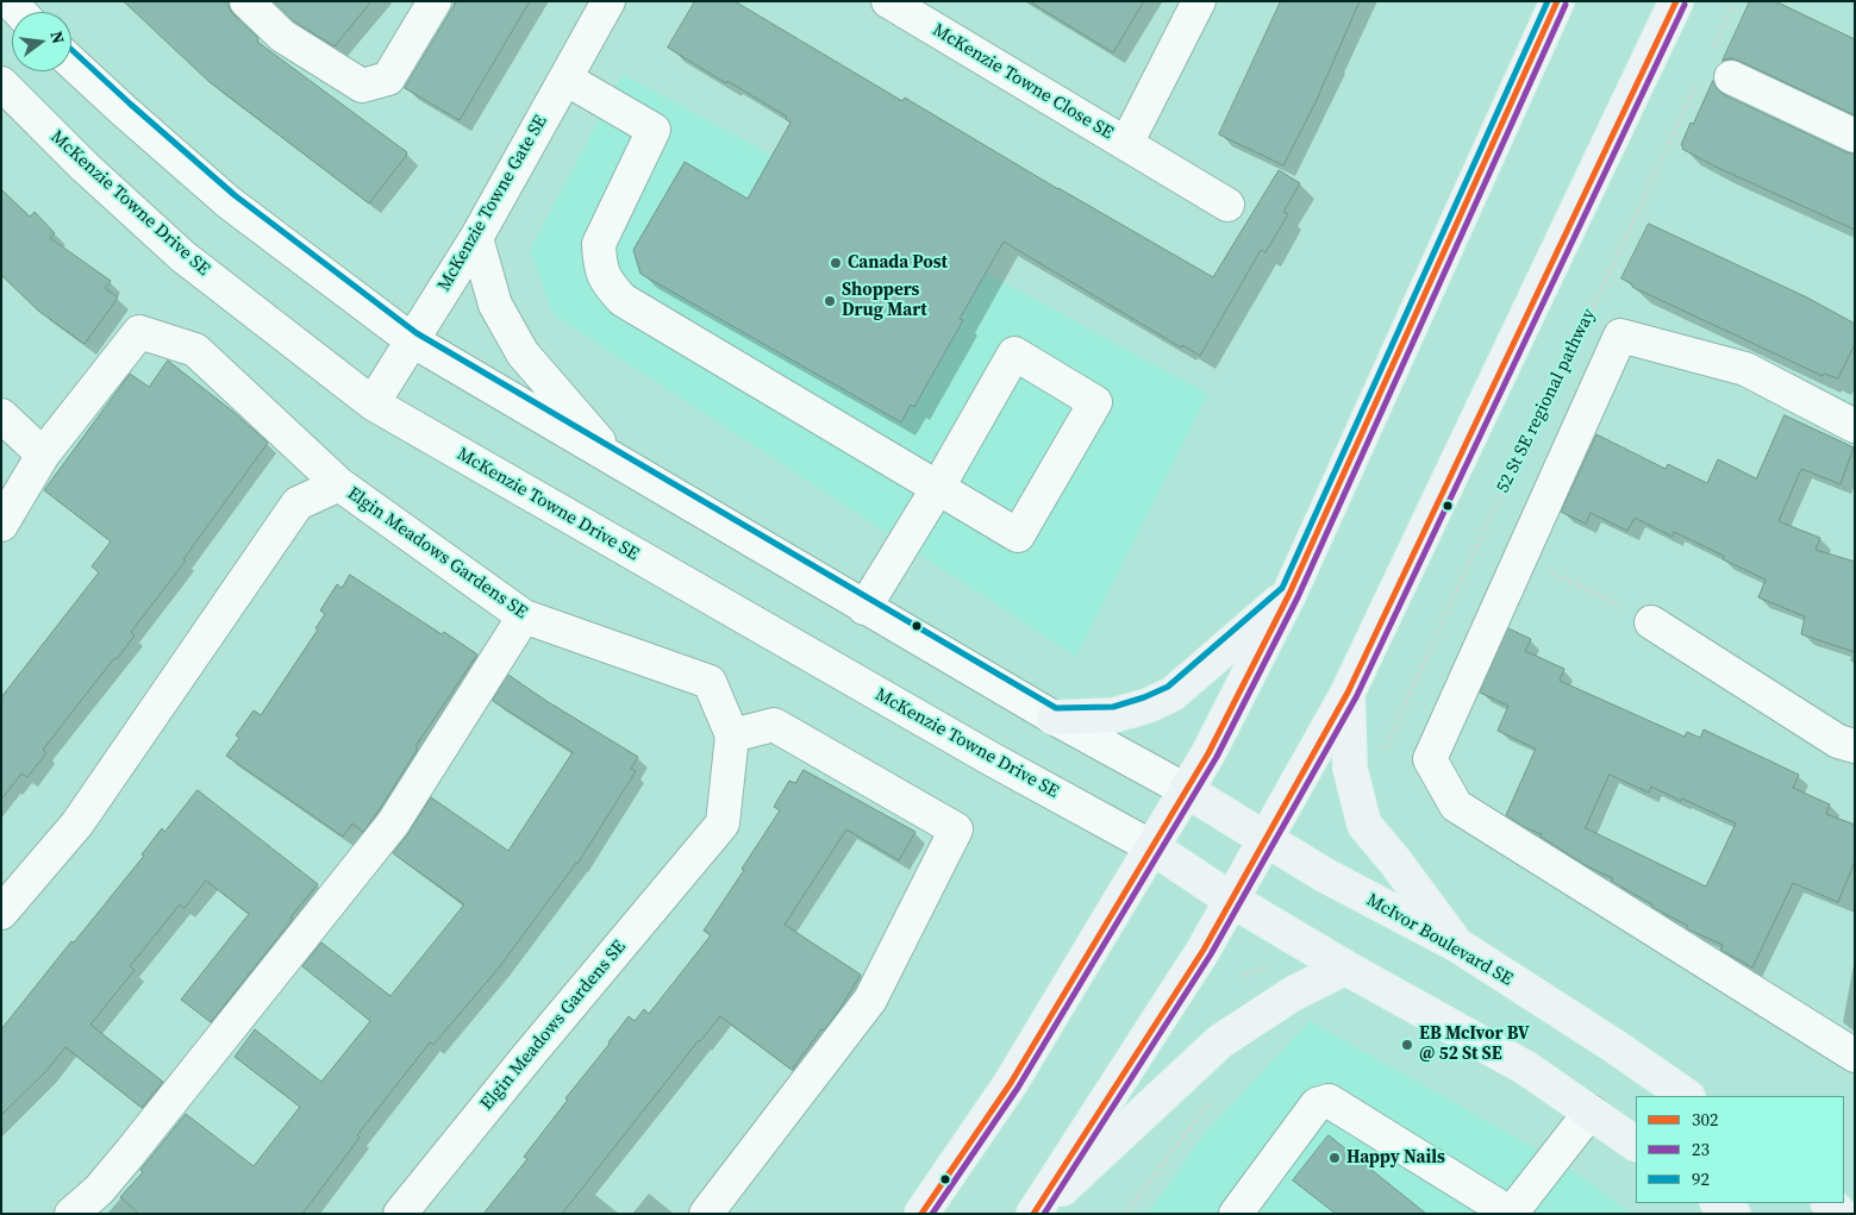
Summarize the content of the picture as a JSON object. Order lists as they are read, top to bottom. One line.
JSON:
{"streets":{"main road":["McIvor Boulevard SE"],"street":["McKenzie Towne Close SE","McKenzie Towne Drive SE","McKenzie Towne Gate SE","Elgin Meadows Gardens SE"],"path":["52 St SE regional pathway"]},"crossings":[["McKenzie Towne Drive SE","McKenzie Towne Gate SE"]],"places":["Canada Post","Shoppers Drug Mart","EB McIvor BV @ 52 St SE","Happy Nails"],"lines":["transit line 302","transit line 92","transit line 23"],"legend":["302","23","92"],"north":"right"}
